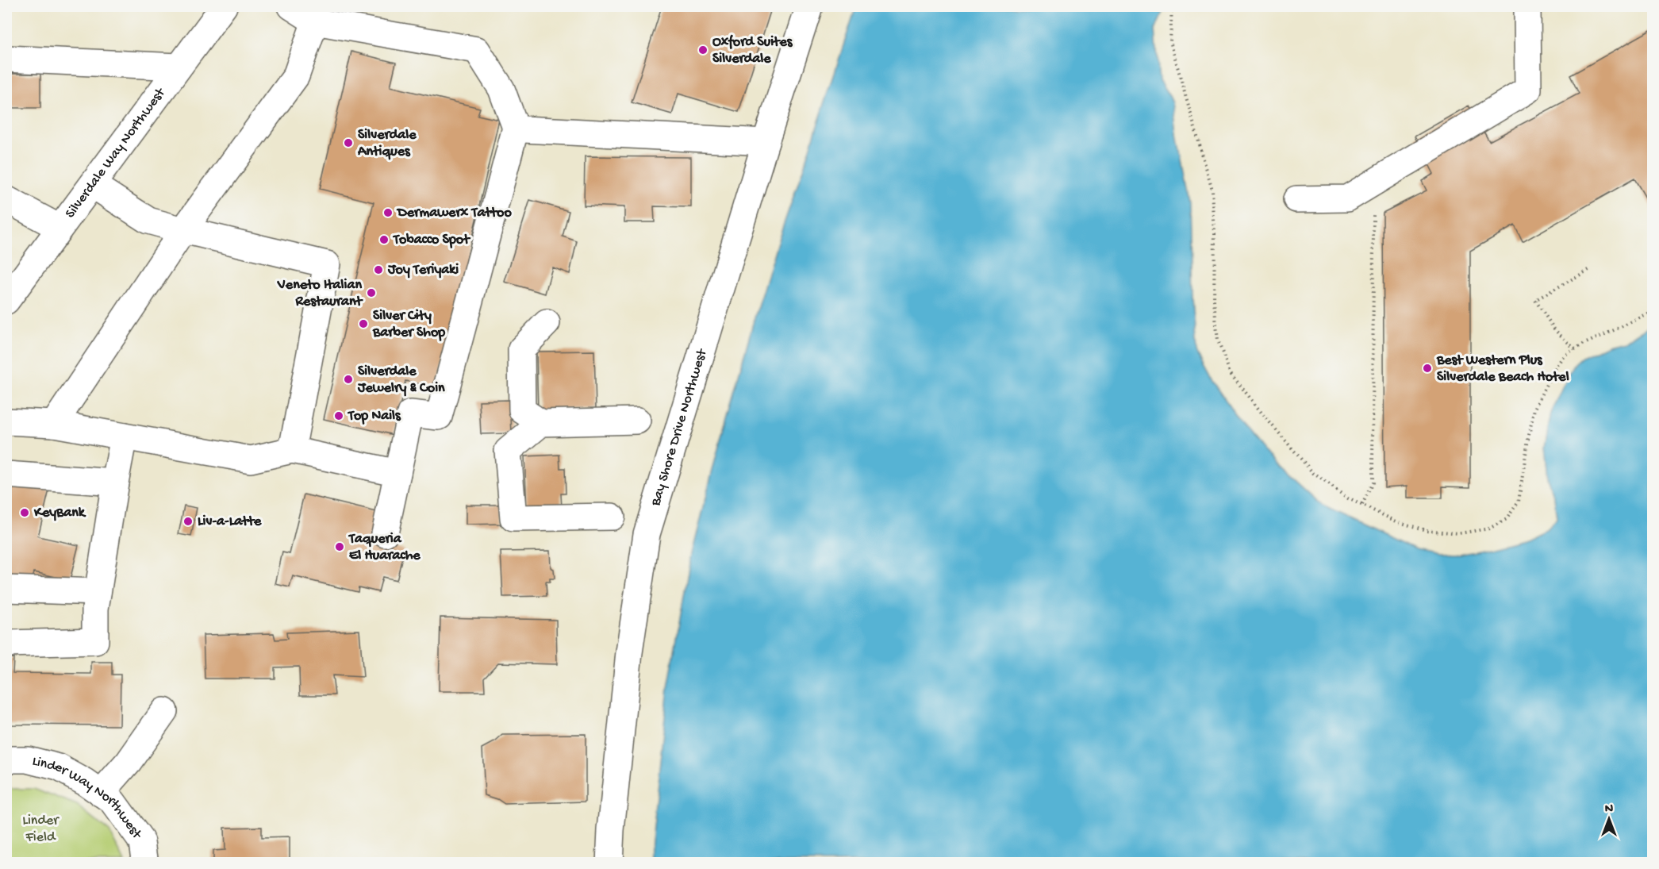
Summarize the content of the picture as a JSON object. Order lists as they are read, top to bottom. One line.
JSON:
{"streets":{"street":["Silverdale Way Northwest","Bay Shore Drive Northwest","Linder Way Northwest"]},"parks":["Linder Field"],"places":["Oxford Suites Silverdale","Silverdale Antiques","Dermawerx Tattoo","Tobacco Spot","Joy Teriyaki","Veneto Italian Restaurant","Silver City Barber Shop","Best Western Plus Silverdale Beach Hotel","Silverdale Jewelry & Coin","Top Nails","KeyBank","Liv-a-Latte","Taqueria El Huarache"],"north":"top"}
